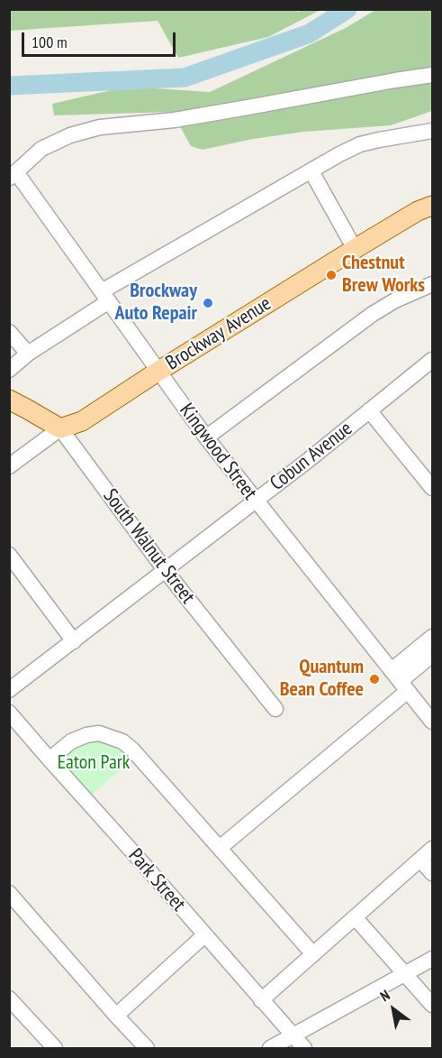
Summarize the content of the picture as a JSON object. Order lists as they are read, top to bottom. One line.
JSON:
{"streets":{"main road":["Brockway Avenue","South Walnut Street"],"street":["Kingwood Street","Cobun Avenue","Park Street"]},"crossings":[["Brockway Avenue","Kingwood Street"],["Brockway Avenue","South Walnut Street"],["Kingwood Street","Cobun Avenue"],["Cobun Avenue","South Walnut Street"]],"parks":["Eaton Park"],"places":["Chestnut Brew Works","Brockway Auto Repair","Quantum Bean Coffee"],"scale_bar":"100 m","north":"top left"}
